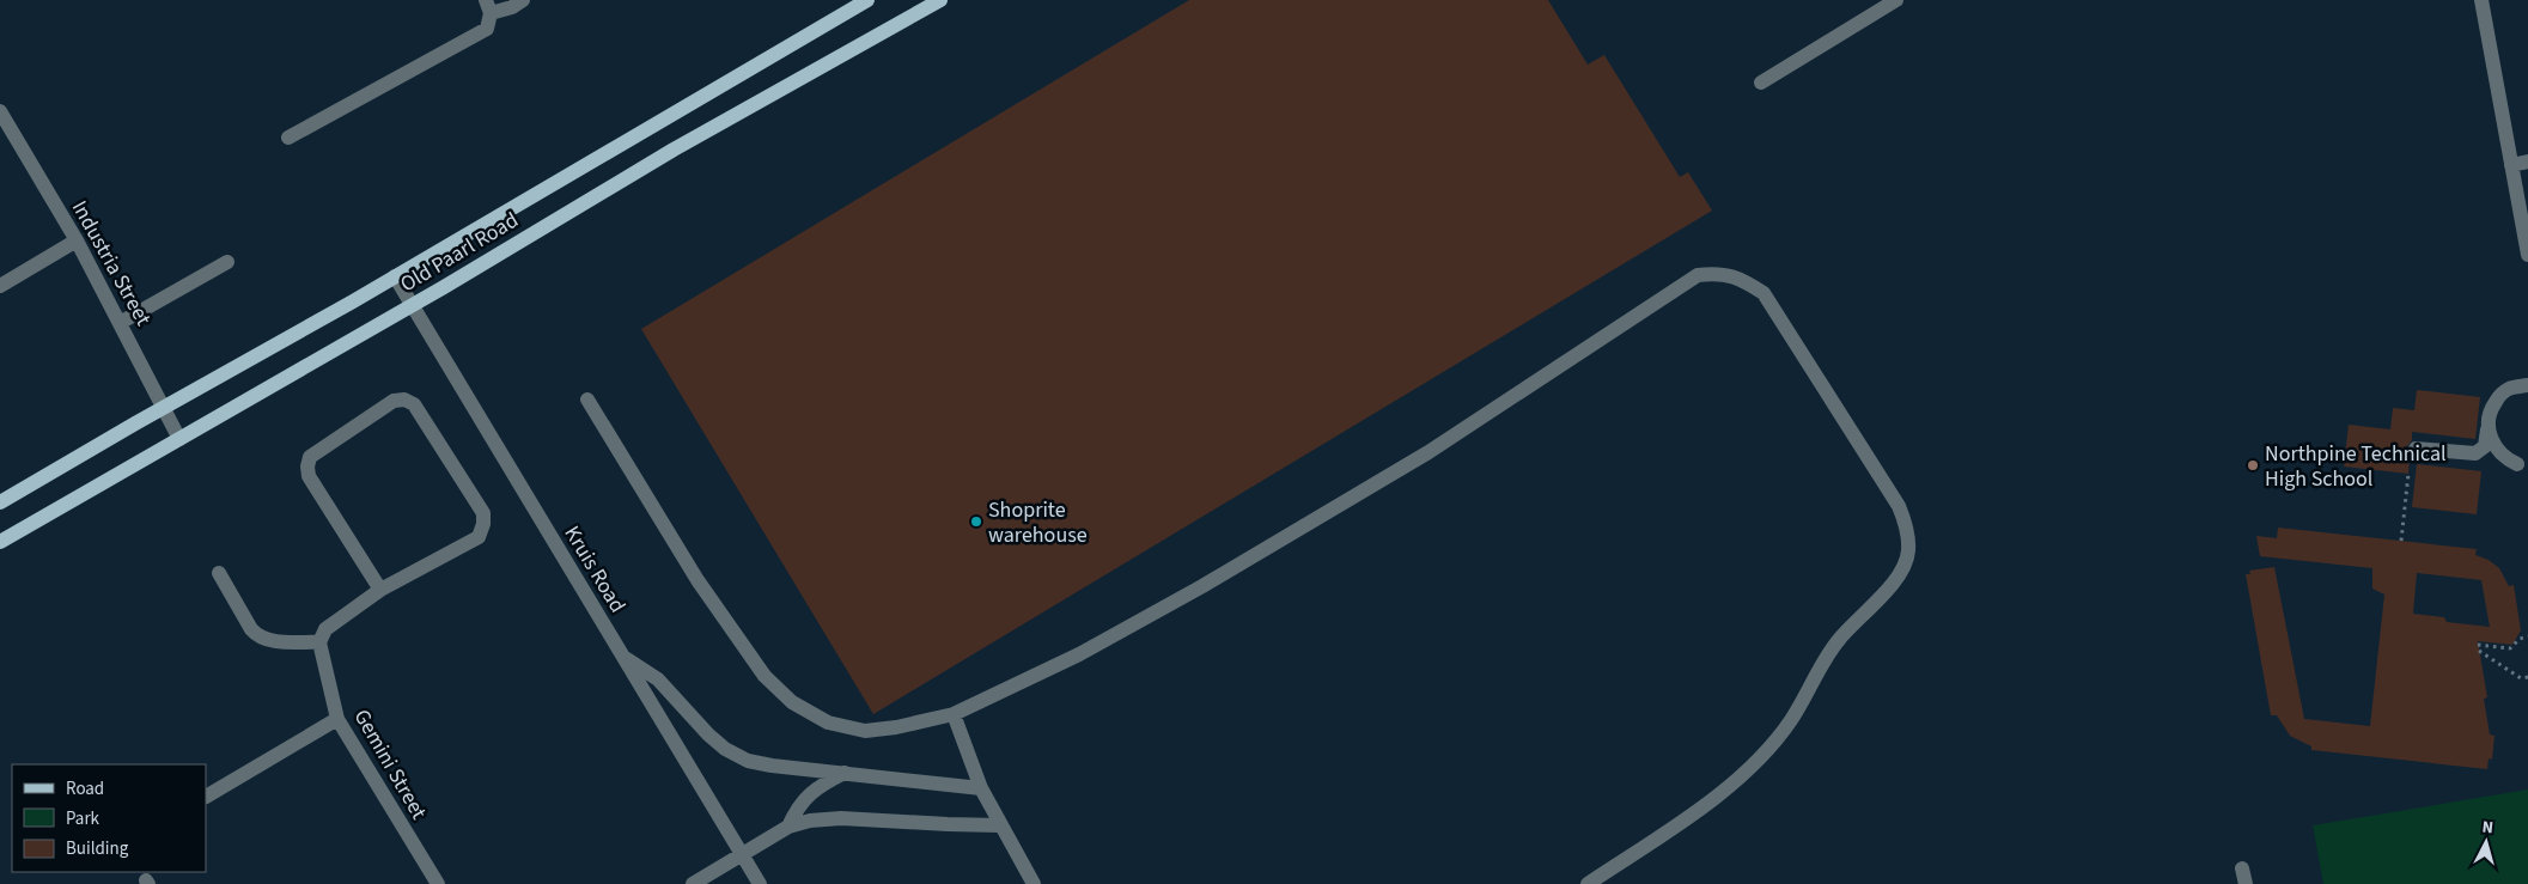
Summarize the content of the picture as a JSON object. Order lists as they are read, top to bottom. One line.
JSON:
{"streets":{"main road":["Old Paarl Road"],"street":["Industria Street","Kruis Road","Gemini Street"]},"crossings":[["Old Paarl Road","Industria Street"],["Old Paarl Road","Kruis Road"]],"places":["Northpine Technical High School","Shoprite warehouse"],"legend":["Road","Park","Building"],"north":"top"}
